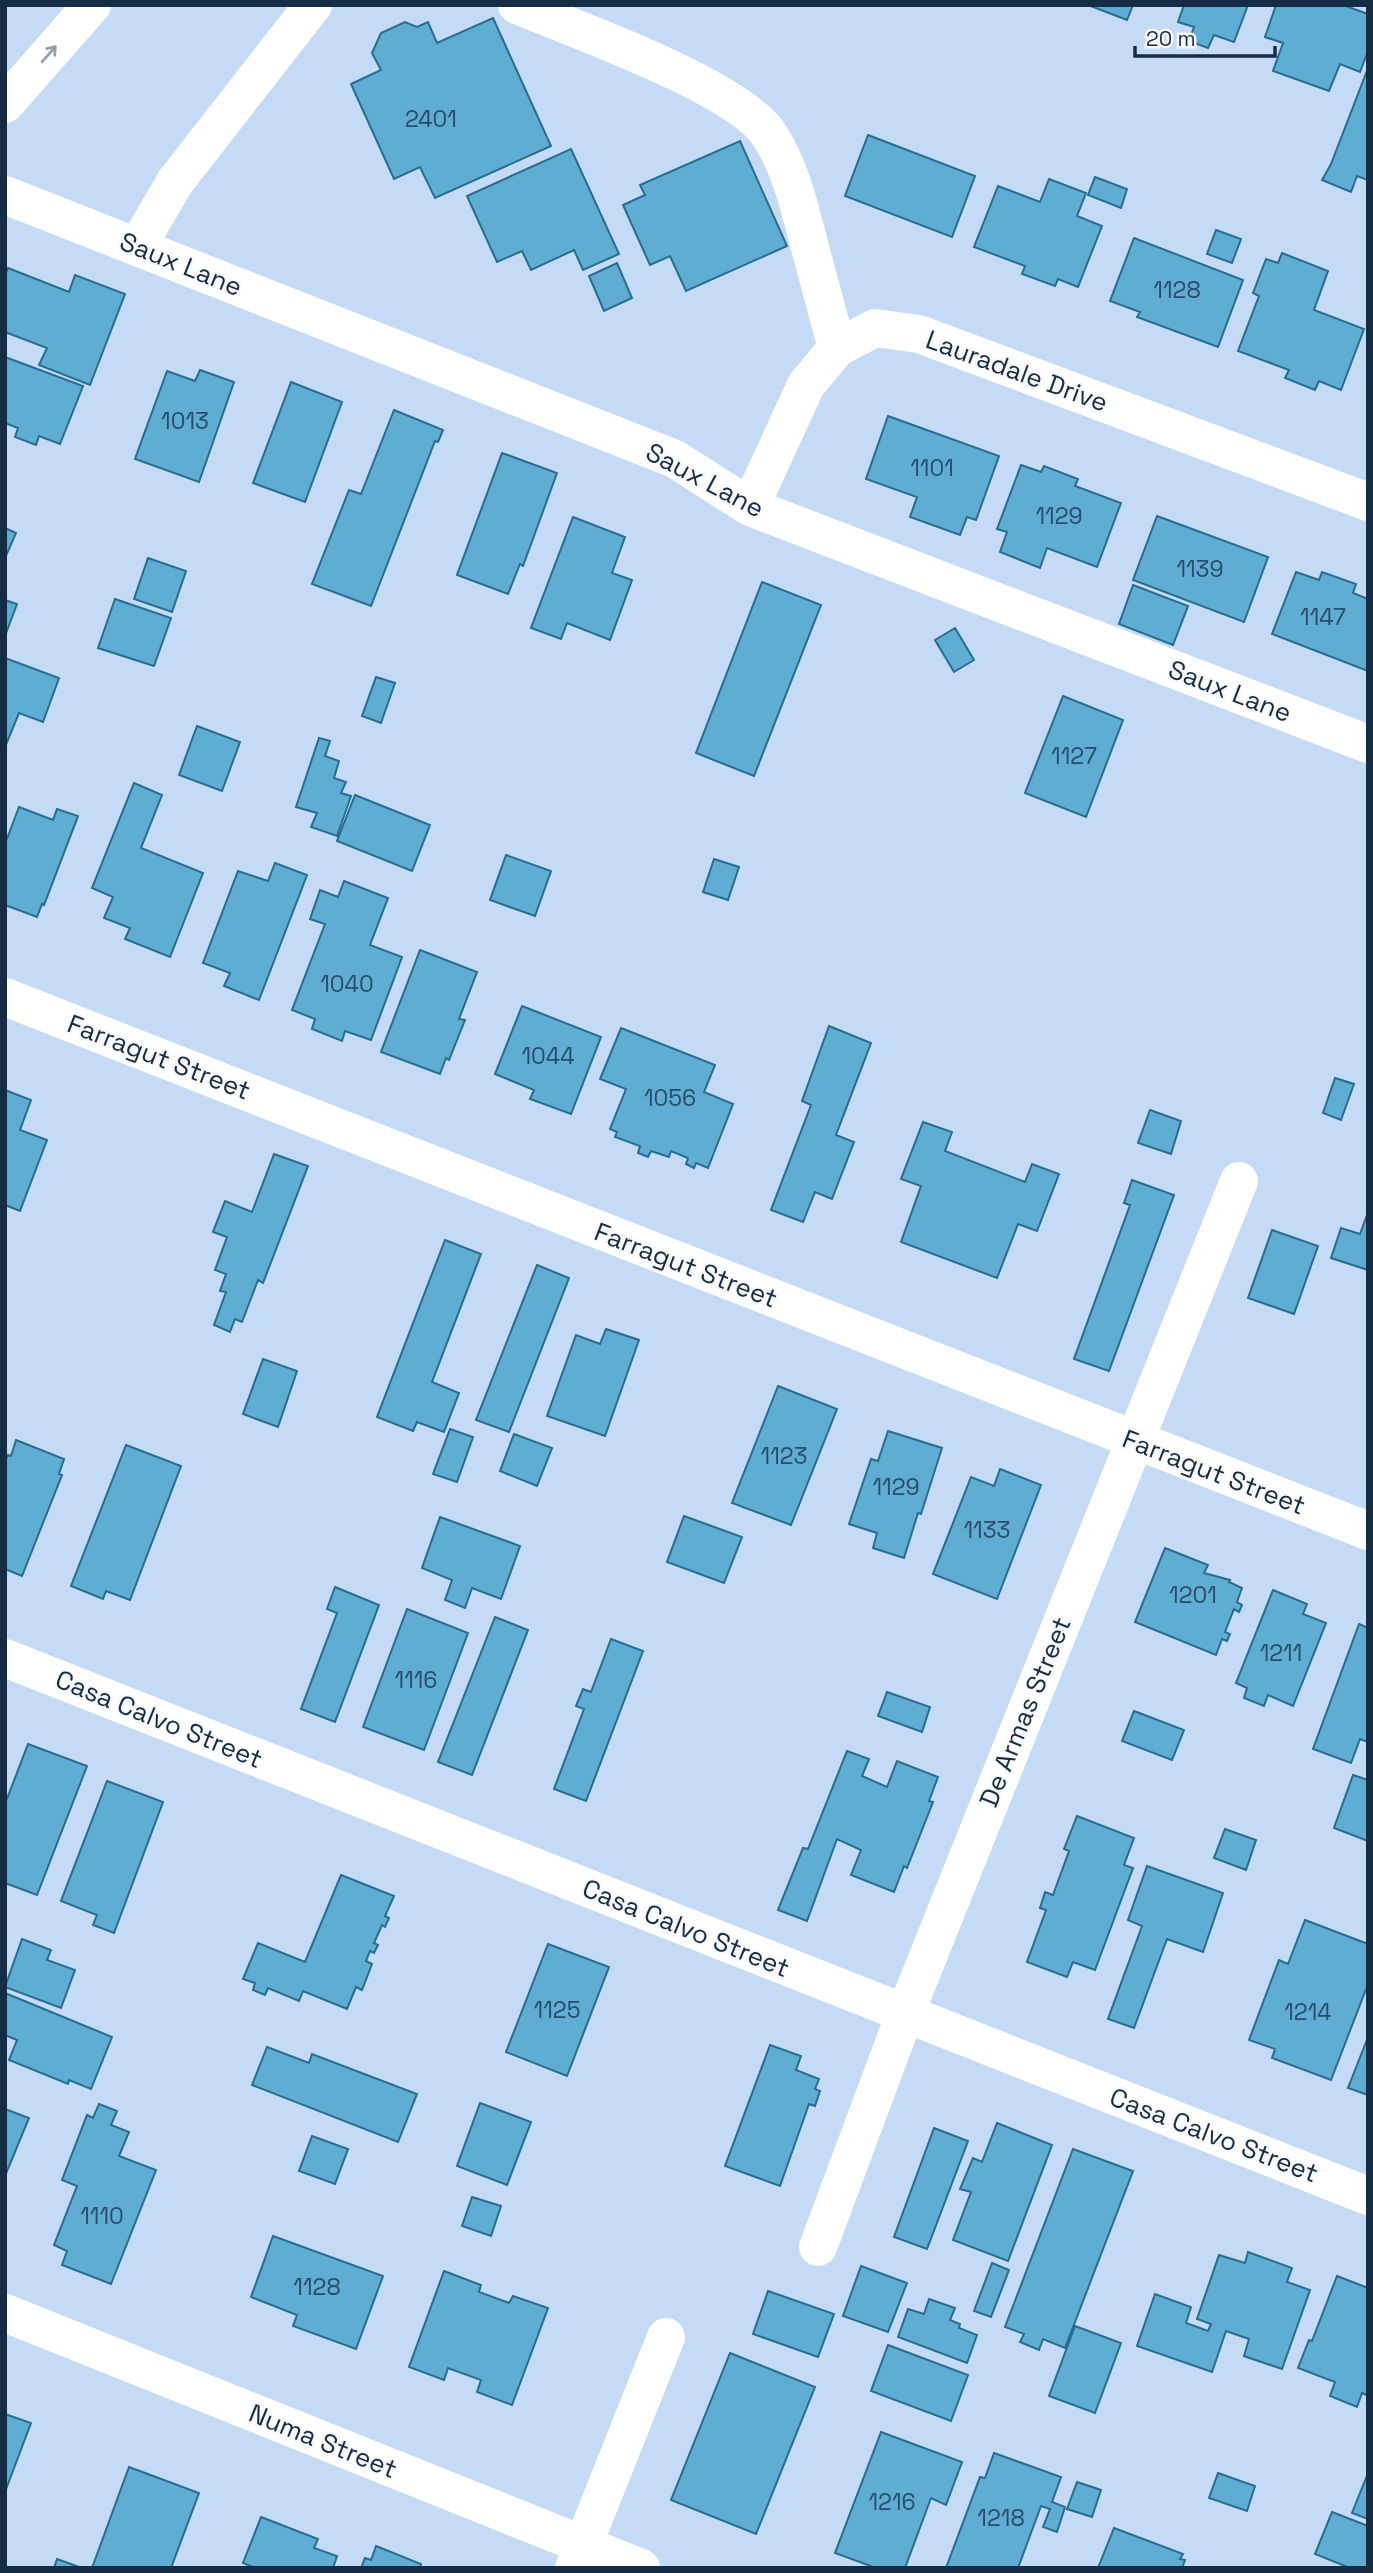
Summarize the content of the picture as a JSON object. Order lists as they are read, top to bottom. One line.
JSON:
{"streets":{"street":["Saux Lane","Lauradale Drive","Farragut Street","De Armas Street","Casa Calvo Street","Numa Street"]},"crossings":[["Saux Lane","Lauradale Drive"],["Farragut Street","De Armas Street"],["De Armas Street","Casa Calvo Street"]],"house_numbers":["2401","1128","1013","1101","1129","1139","1147","1127","1040","1044","1056","1123","1129","1133","1201","1211","1116","1125","1214","1110","1128","1216","1218"],"scale_bar":"20 m"}
